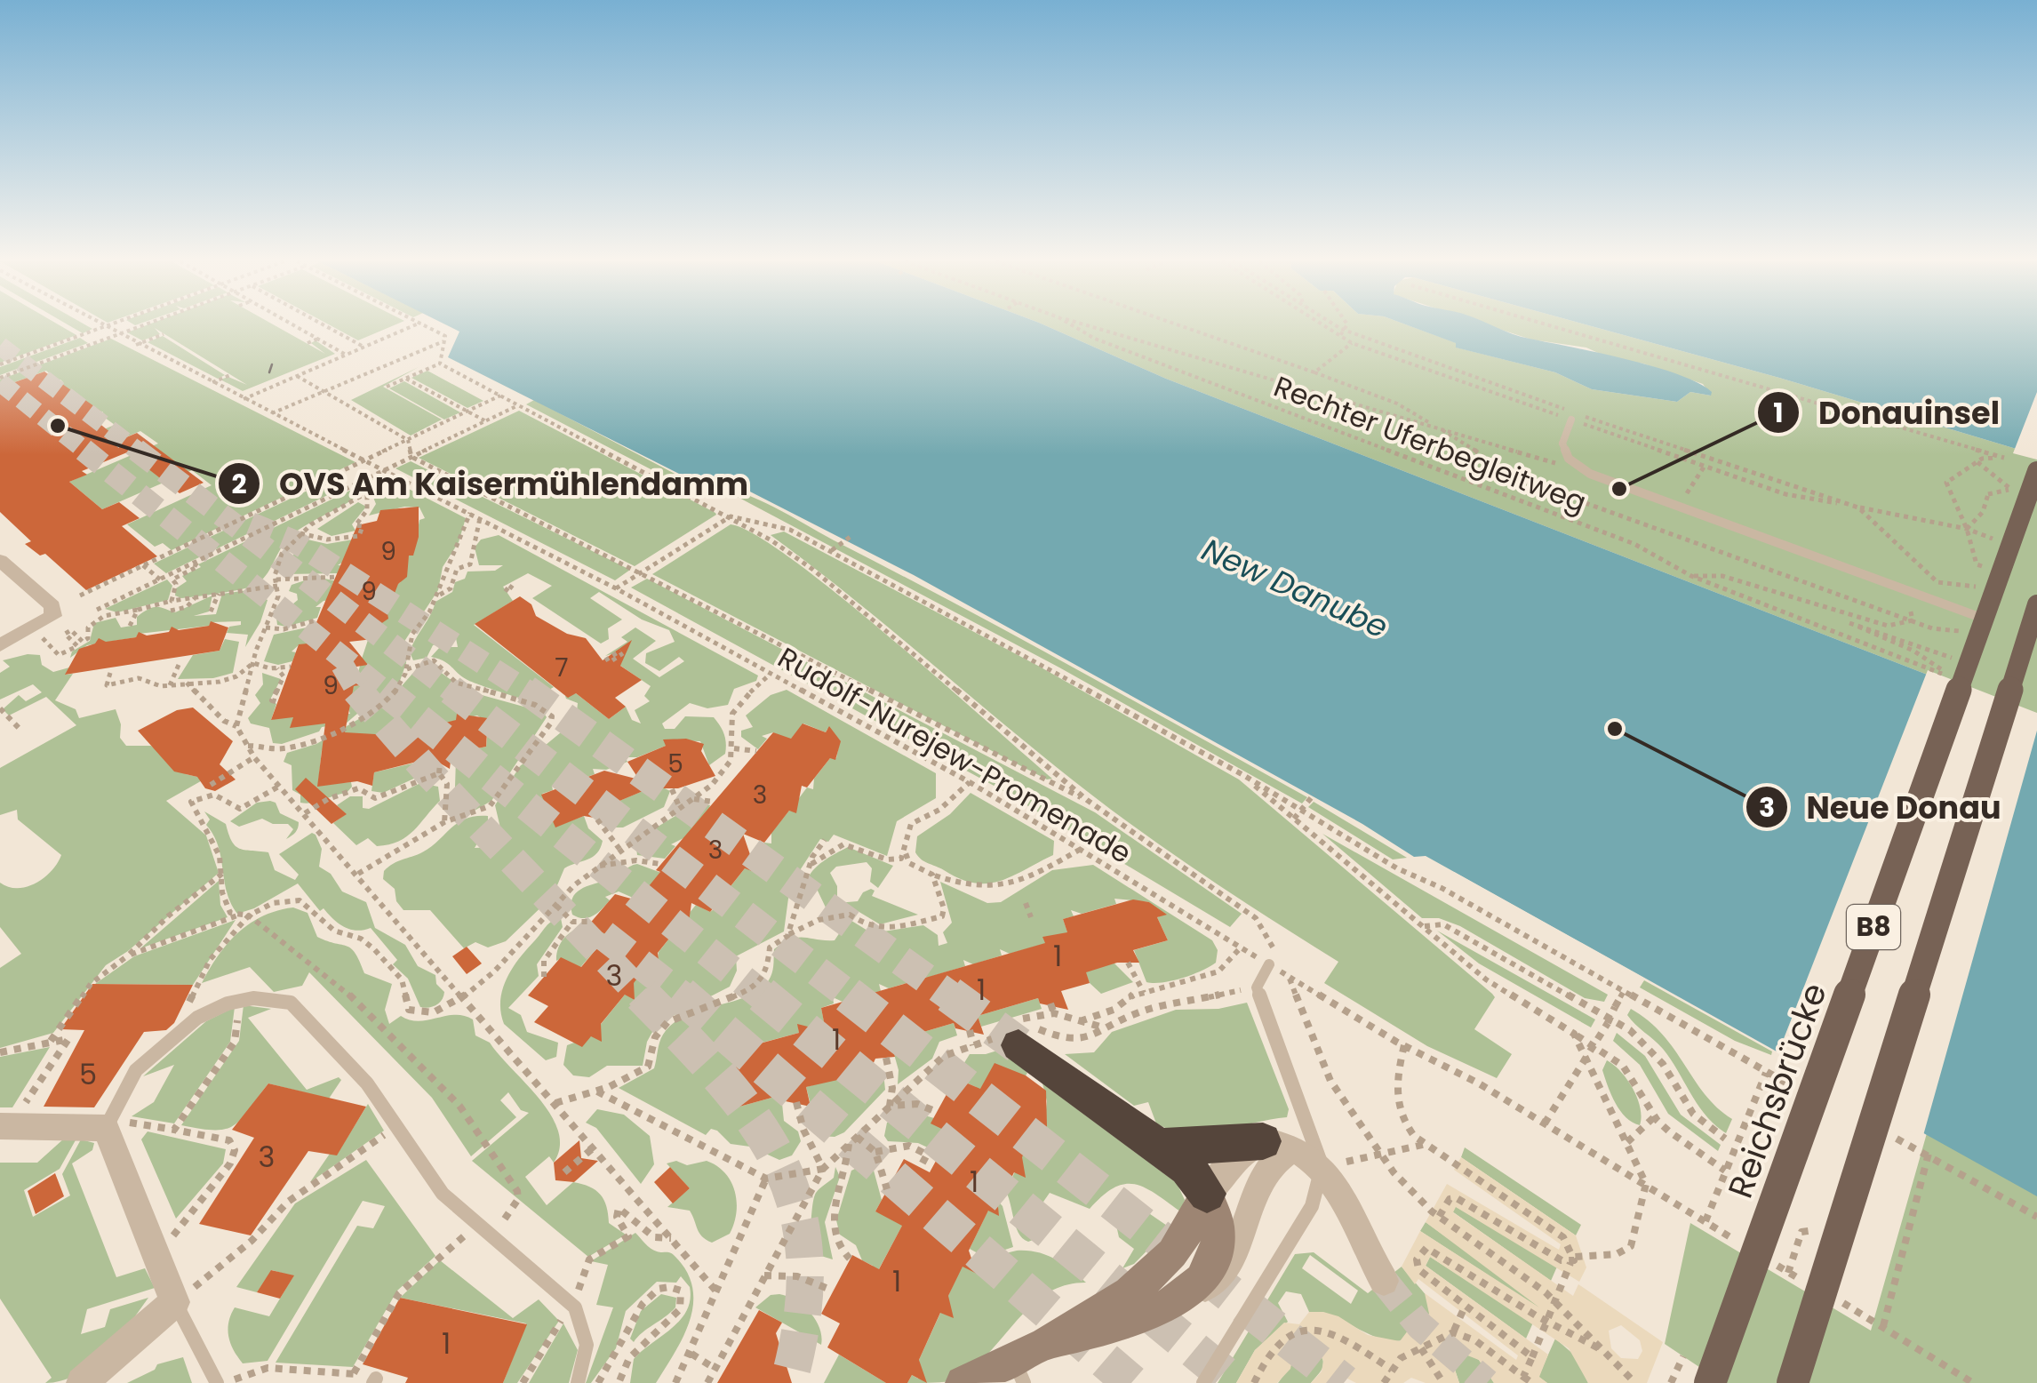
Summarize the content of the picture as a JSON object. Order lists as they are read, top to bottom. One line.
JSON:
{"streets":{"main road":["B8","Reichsbrücke"],"path":["Rechter Uferbegleitweg","Rudolf-Nurejew-Promenade"]},"water":["New Danube"],"places":["OVS Am Kaisermühlendamm","Donauinsel","Neue Donau"],"house_numbers":["9","9","7","9","5","3","3","1","3","1","1","5","3","1","1","1"]}
